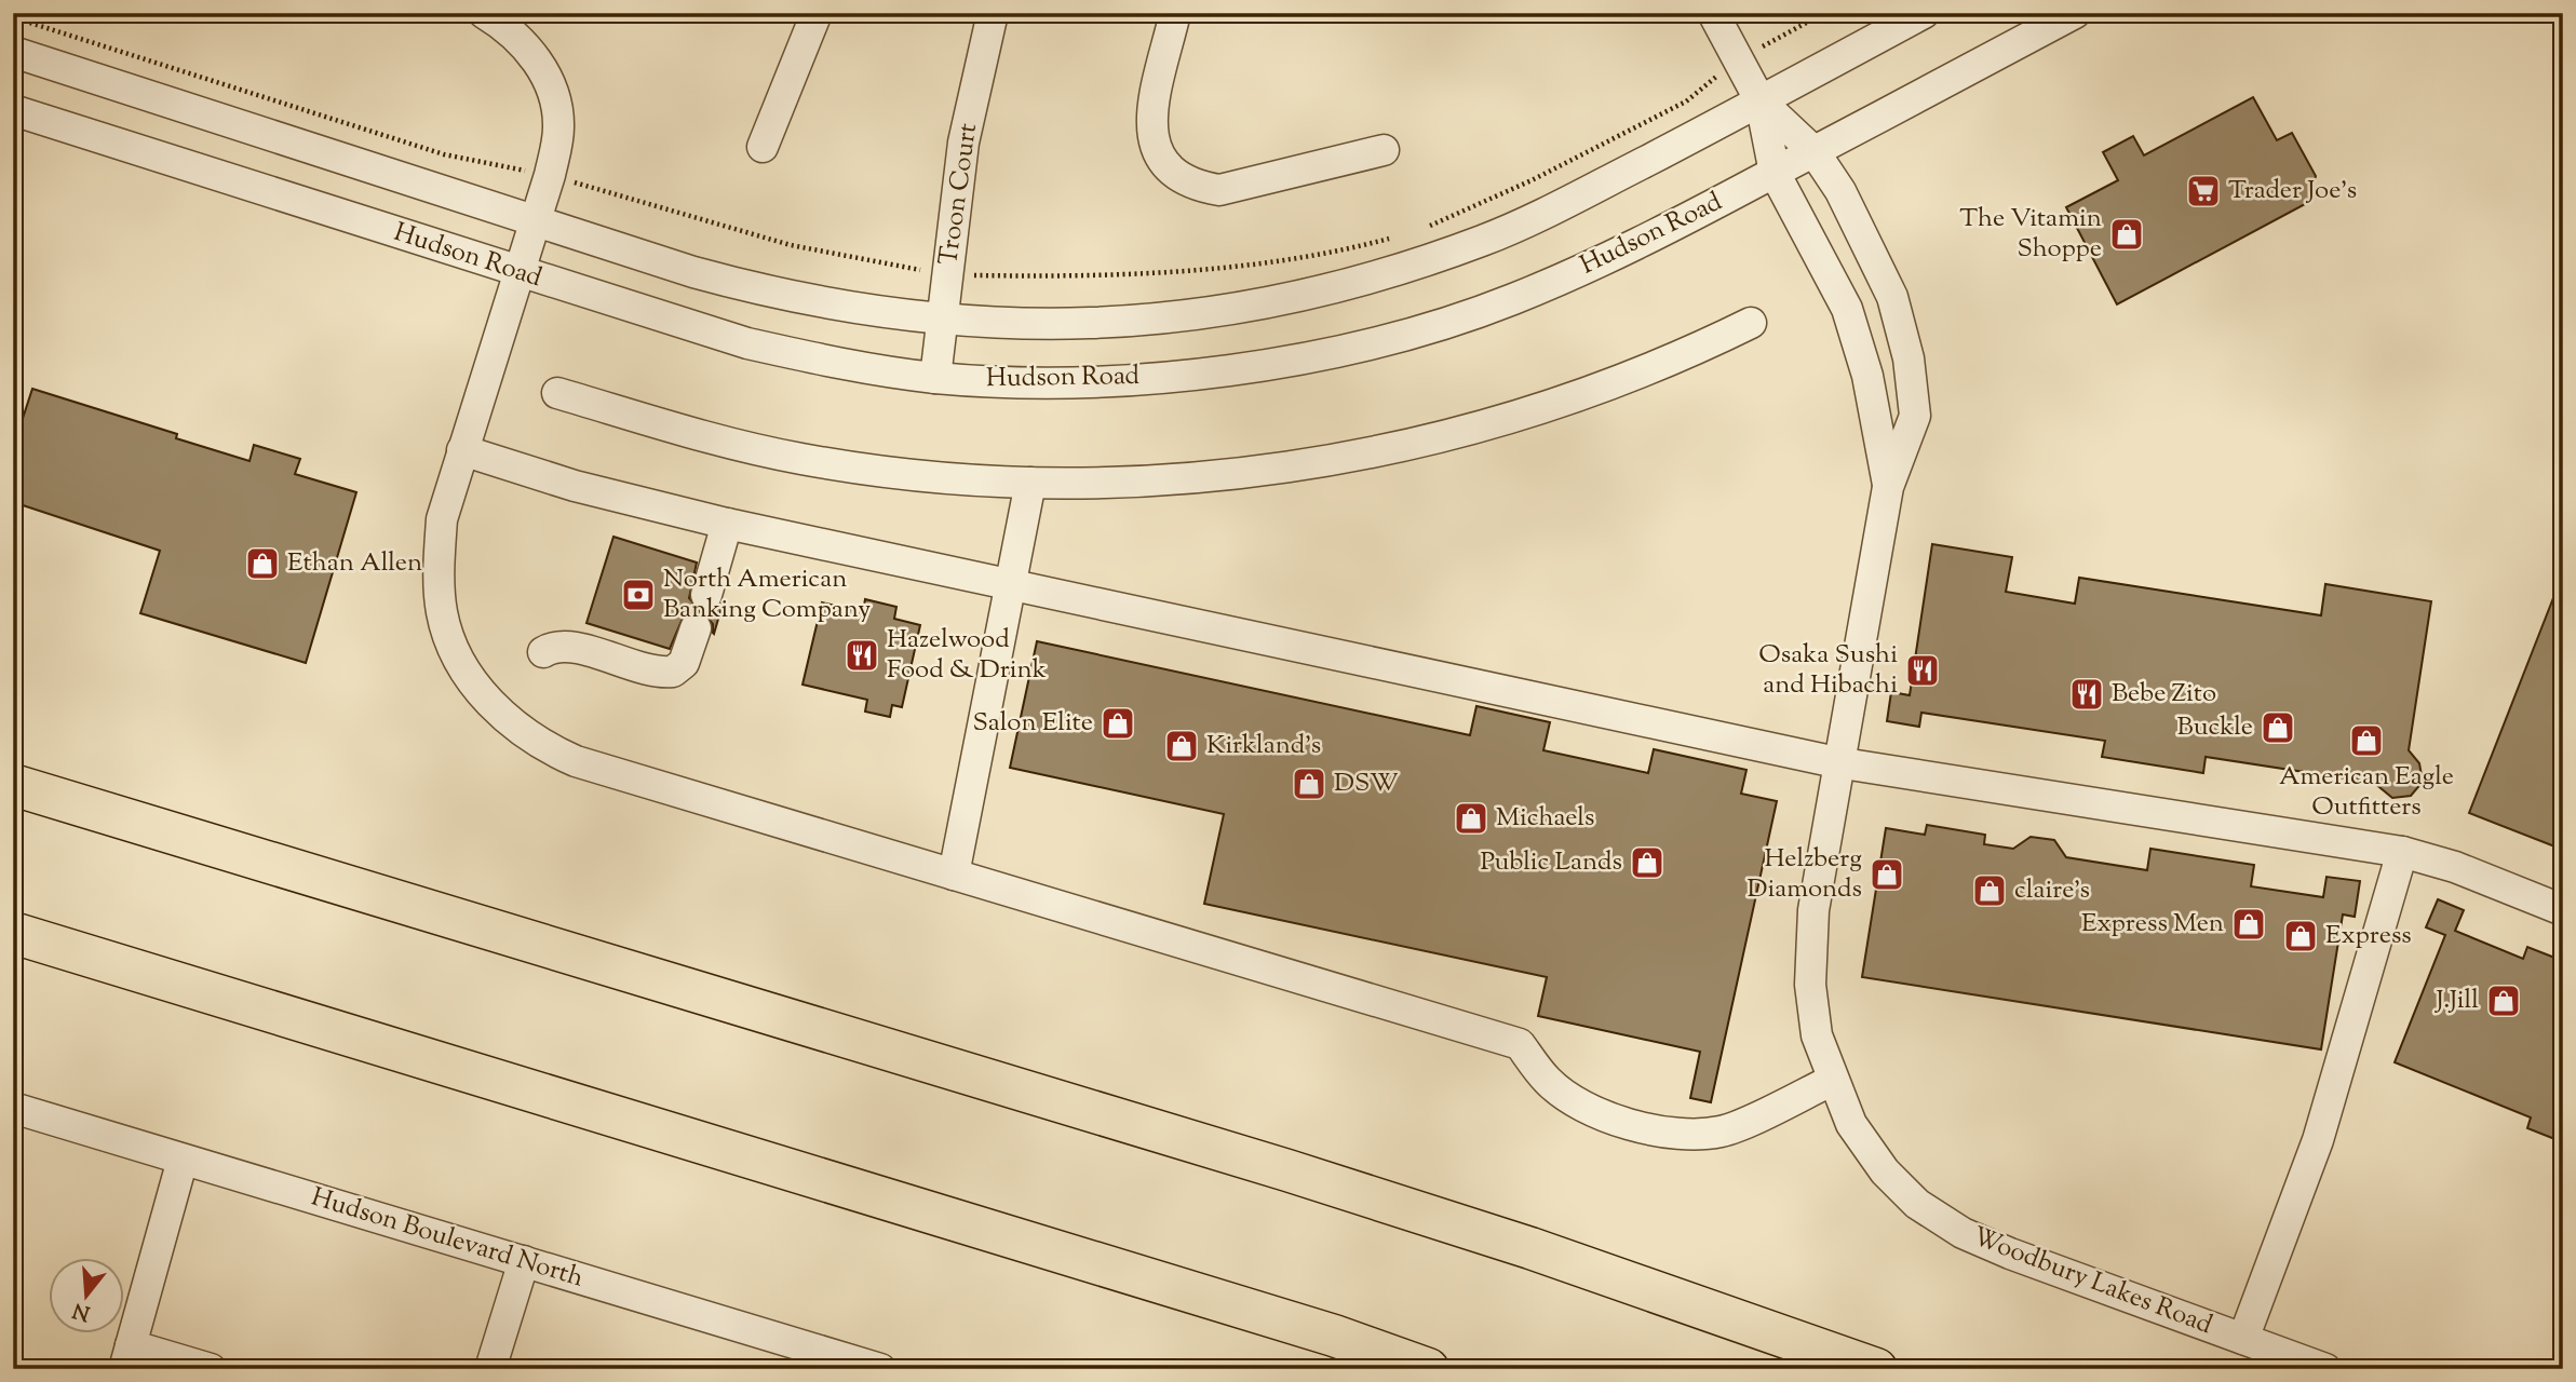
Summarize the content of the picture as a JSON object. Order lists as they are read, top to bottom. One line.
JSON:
{"streets":{"street":["Troon Court","Hudson Road","Hudson Boulevard North","Woodbury Lakes Road"]},"crossings":[["Troon Court","Hudson Road"],["Hudson Road","Woodbury Lakes Road"]],"places":{"supermarket":["Trader Joe's"],"shop":["The Vitamin Shoppe","Ethan Allen","Salon Elite","Buckle","American Eagle Outfitters","Kirkland's","DSW","Michaels","Public Lands","Helzberg Diamonds","claire's","Express Men","Express","J.Jill"],"bank":["North American Banking Company"],"restaurant":["Hazelwood Food & Drink","Osaka Sushi and Hibachi","Bebe Zito"]},"north":"bottom"}
